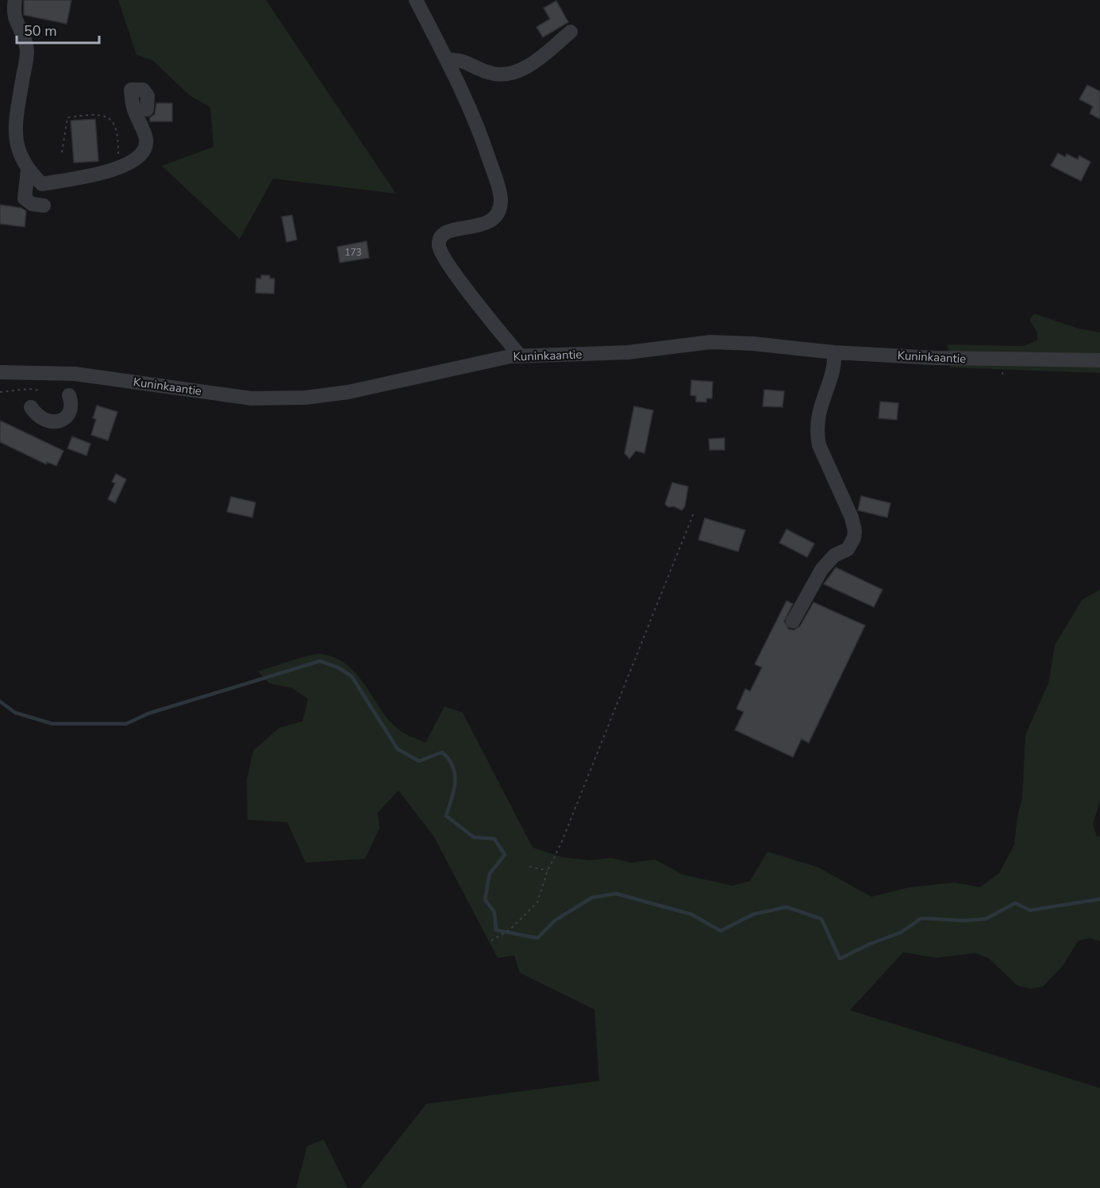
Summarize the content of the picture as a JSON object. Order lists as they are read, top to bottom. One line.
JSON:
{"streets":{"street":["Kuninkaantie"]},"house_numbers":["173"],"scale_bar":"50 m"}
